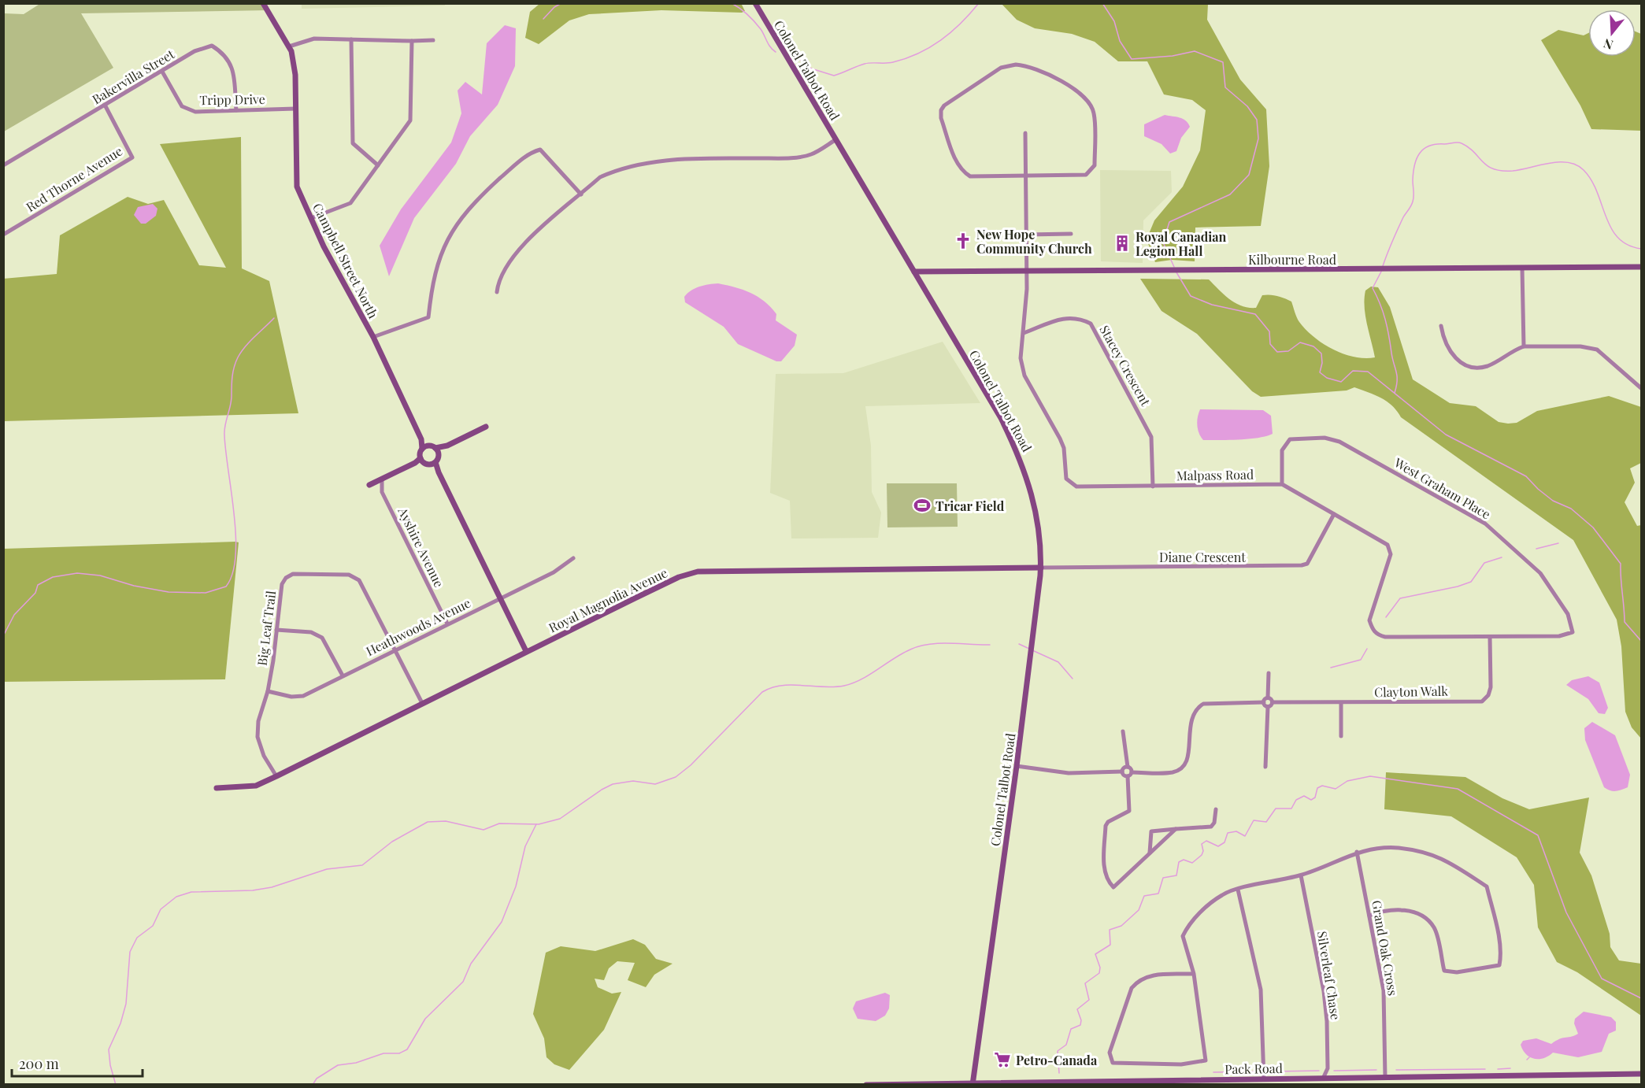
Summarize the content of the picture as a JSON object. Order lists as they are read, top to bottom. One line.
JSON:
{"streets":{"street":["Colonel Talbot Road","Bakervilla Street","Tripp Drive","Red Thorne Avenue","Kilbourne Road","Campbell Street North","Stacey Crescent","Malpass Road","West Graham Place","Ayshire Avenue","Diane Crescent","Royal Magnolia Avenue","Heathwoods Avenue","Big Leaf Trail","Clayton Walk","Grand Oak Cross","Silverleaf Chase","Pack Road"]},"crossings":[["Colonel Talbot Road","Kilbourne Road"],["Colonel Talbot Road","Diane Crescent"],["Colonel Talbot Road","Royal Magnolia Avenue"],["Colonel Talbot Road","Pack Road"],["Bakervilla Street","Tripp Drive"],["Bakervilla Street","Red Thorne Avenue"],["Tripp Drive","Campbell Street North"],["Kilbourne Road","Malpass Road"],["Stacey Crescent","Malpass Road"],["Malpass Road","West Graham Place"],["West Graham Place","Clayton Walk"],["Ayshire Avenue","Heathwoods Avenue"],["Diane Crescent","Royal Magnolia Avenue"],["Royal Magnolia Avenue","Big Leaf Trail"],["Heathwoods Avenue","Big Leaf Trail"],["Grand Oak Cross","Pack Road"],["Silverleaf Chase","Pack Road"]],"places":{"church":["New Hope Community Church"],"building":["Royal Canadian Legion Hall"],"sports":["Tricar Field"],"supermarket":["Petro-Canada"]},"scale_bar":"200 m","north":"bottom"}
